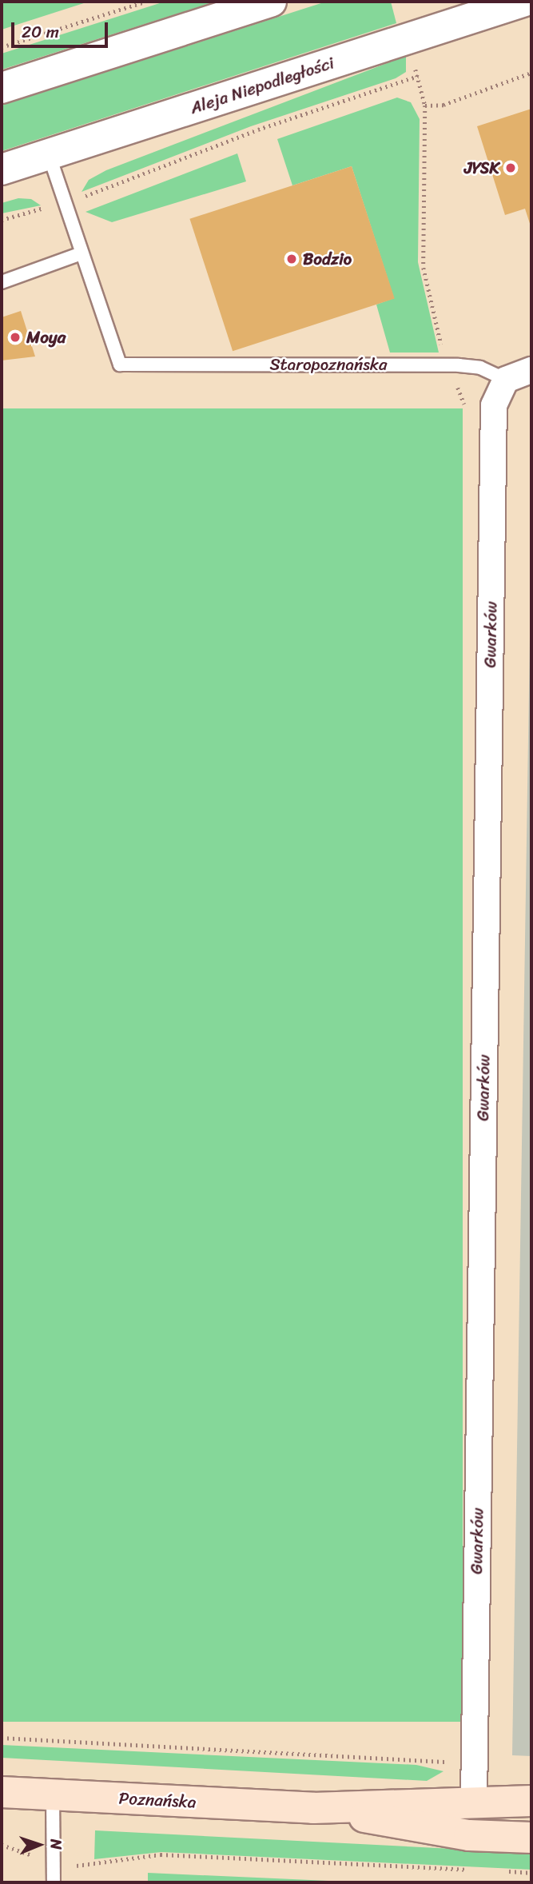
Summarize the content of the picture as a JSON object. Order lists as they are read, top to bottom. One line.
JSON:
{"streets":{"main road":["Poznańska"],"street":["Aleja Niepodległości","Gwarków"],"lane":["Staropoznańska"]},"crossings":[["Staropoznańska","Gwarków"],["Gwarków","Poznańska"]],"places":["JYSK","Bodzio","Moya"],"scale_bar":"20 m","north":"right"}
